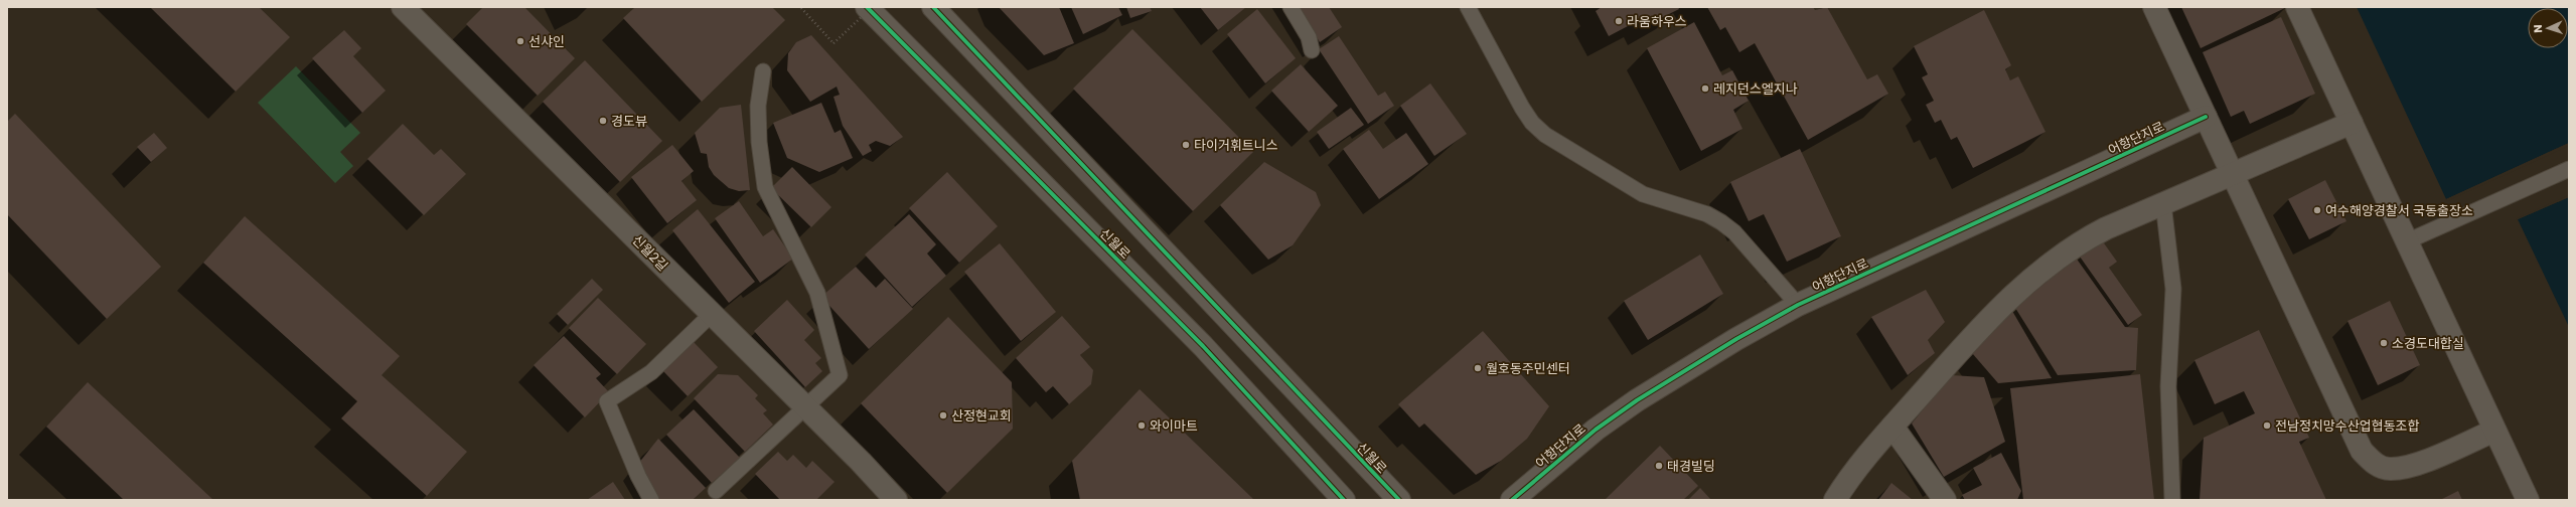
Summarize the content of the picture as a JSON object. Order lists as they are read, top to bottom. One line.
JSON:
{"streets":{"street":["어항단지로","신월로","신월2길"]},"places":["라움하우스","선샤인","레지던스엘지나","경도뷰","타이거휘트니스","여수해양경찰서 국동출장소","소경도대합실","월호동주민센터","산정현교회","와이마트","전남정치망수산업협동조합","태경빌딩"],"north":"left"}
